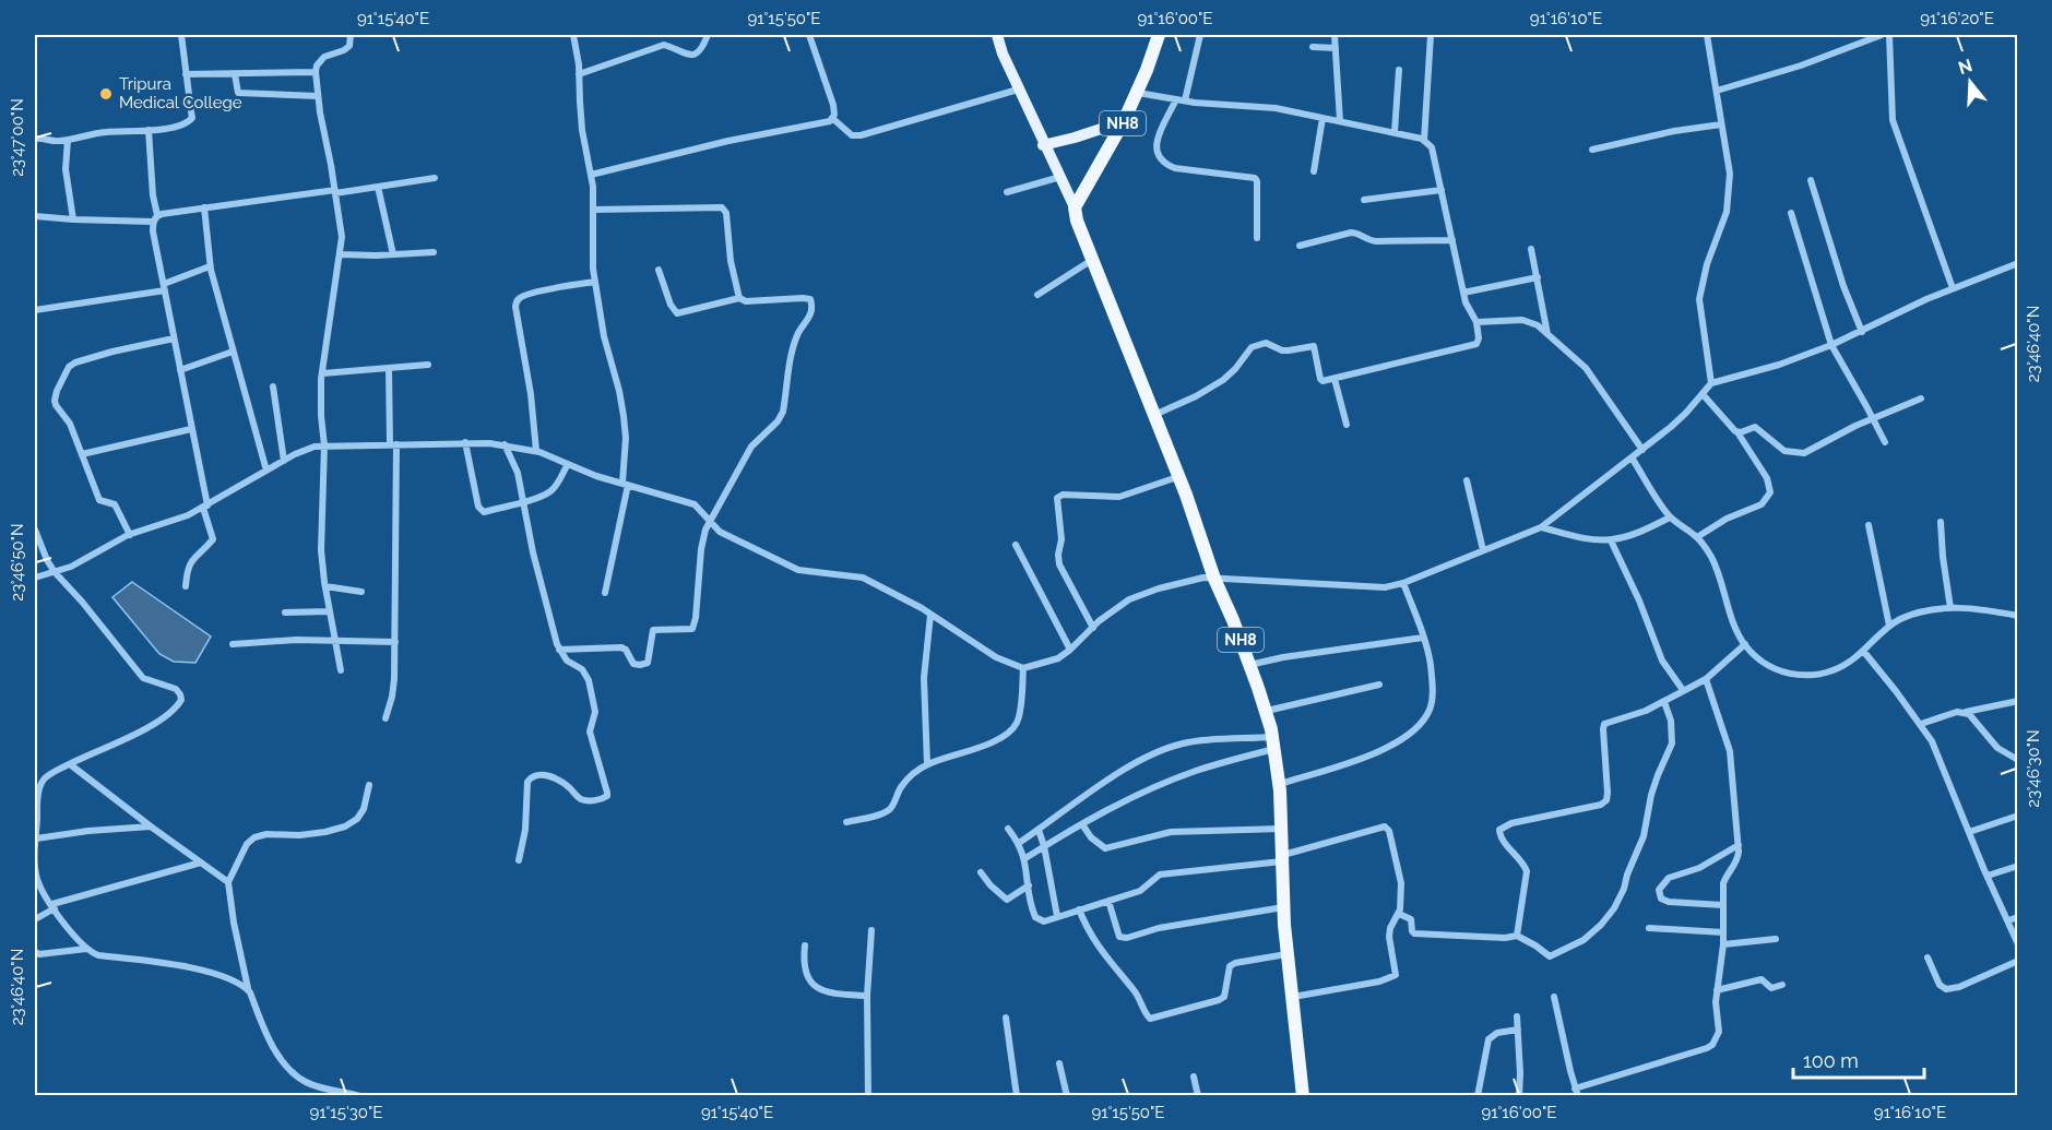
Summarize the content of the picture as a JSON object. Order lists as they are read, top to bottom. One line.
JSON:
{"streets":{"highway":["NH8"]},"places":["Tripura Medical College"],"scale_bar":"100 m","north":"top","coordinates":["91°15'40\"E","91°15'50\"E","91°16'00\"E","91°16'10\"E","91°16'20\"E","23°47'00\"N","23°46'40\"N","23°46'50\"N","23°46'30\"N","91°15'30\"E"]}
